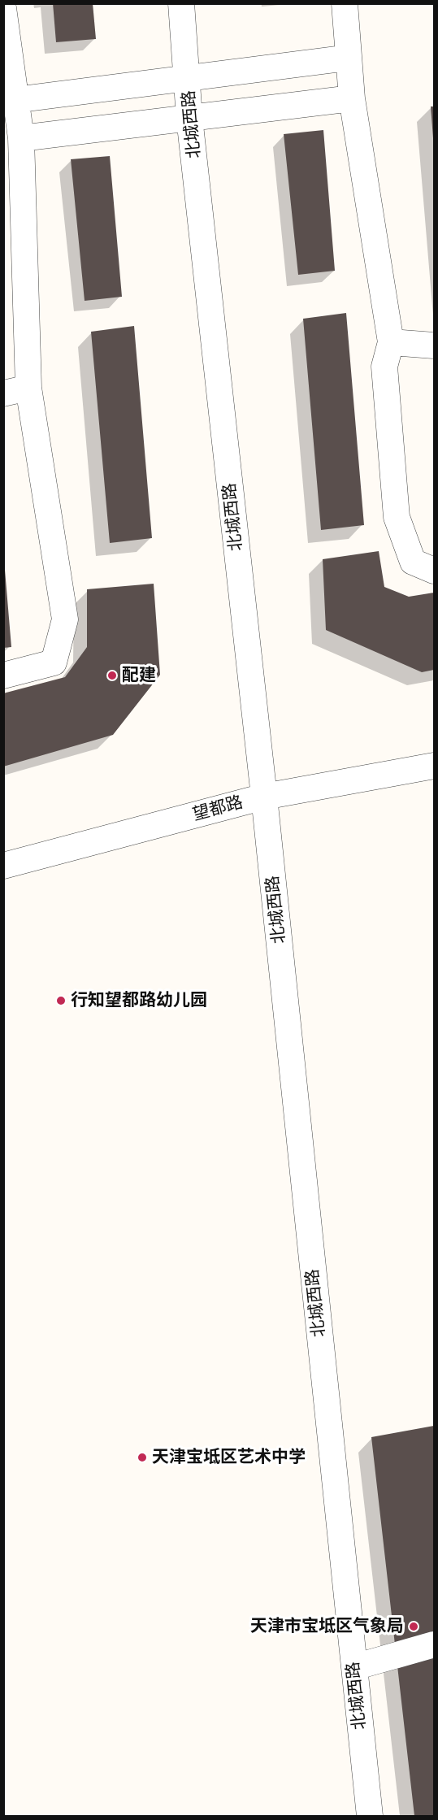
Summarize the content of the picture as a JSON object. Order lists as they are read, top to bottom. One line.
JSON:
{"streets":{"street":["北城西路","望都路"]},"crossings":[["北城西路","望都路"]],"places":["配建","行知望都路幼儿园","天津宝坻区艺术中学","天津市宝坻区气象局"]}
